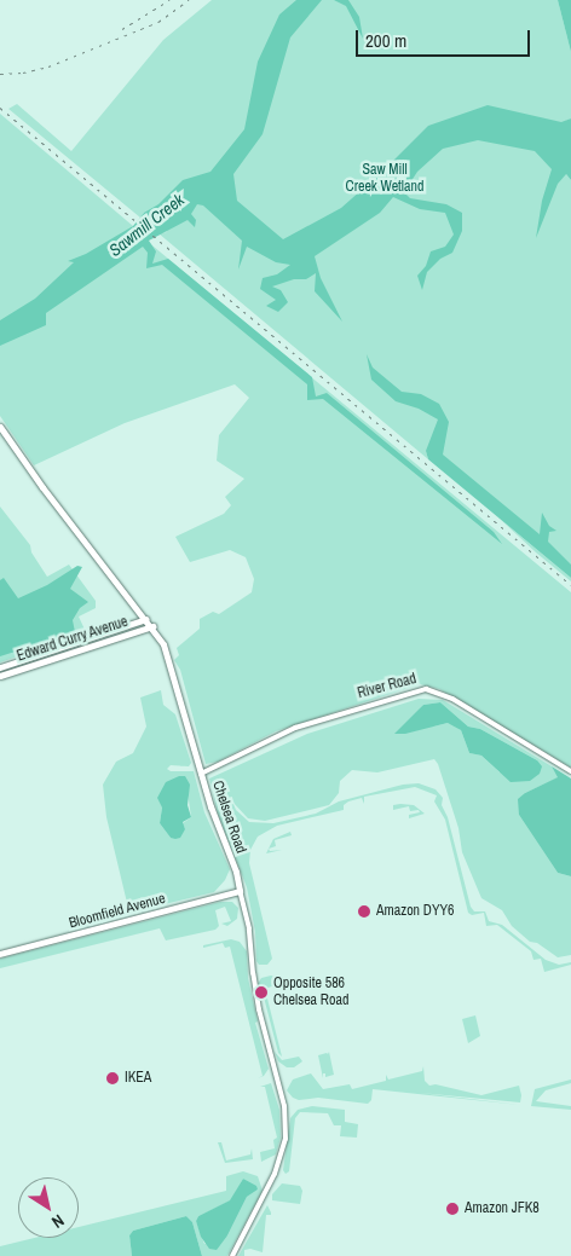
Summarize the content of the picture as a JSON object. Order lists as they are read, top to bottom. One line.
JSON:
{"streets":{"street":["Edward Curry Avenue","River Road","Chelsea Road","Bloomfield Avenue"]},"crossings":[["Edward Curry Avenue","Chelsea Road"],["River Road","Chelsea Road"],["Chelsea Road","Bloomfield Avenue"]],"water":["Sawmill Creek"],"parks":["Saw Mill Creek Wetland"],"places":["Amazon DYY6","Opposite 586 Chelsea Road","IKEA","Amazon JFK8"],"scale_bar":"200 m","north":"bottom right"}
